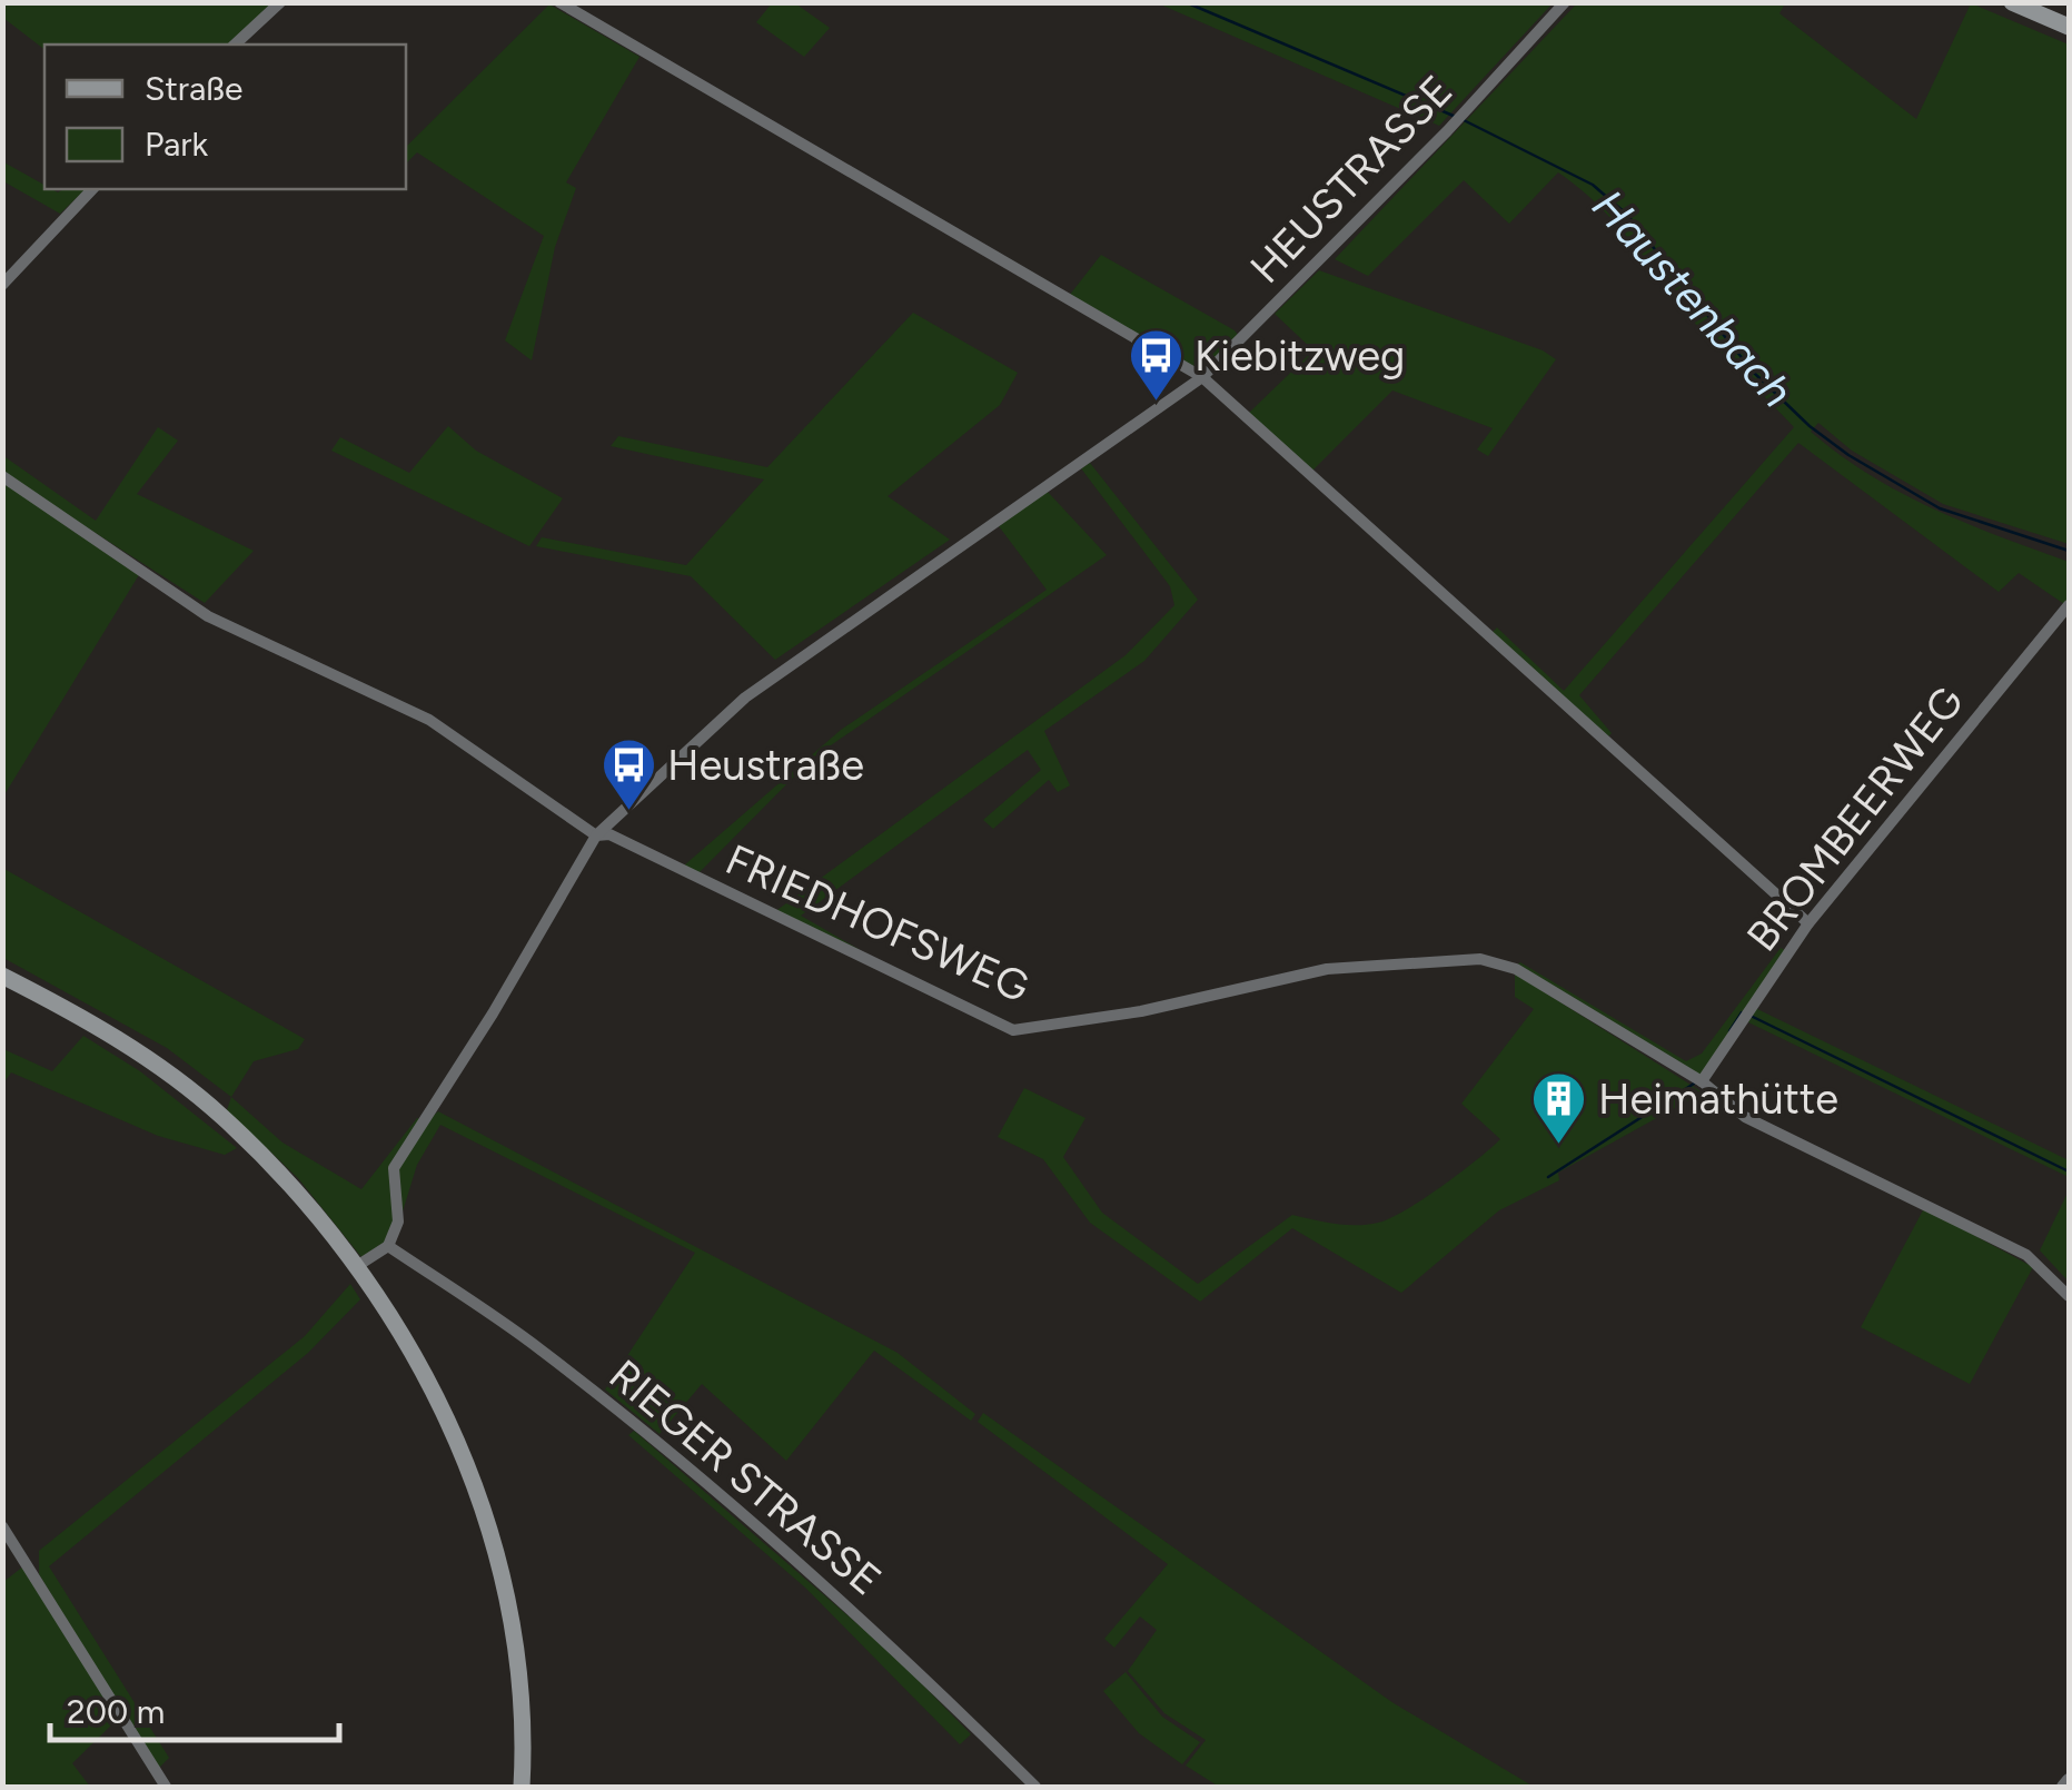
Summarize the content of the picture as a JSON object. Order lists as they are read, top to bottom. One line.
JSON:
{"streets":{"street":["HEUSTRASSE","BROMBEERWEG","FRIEDHOFSWEG","RIEGER STRASSE"]},"crossings":[["HEUSTRASSE","FRIEDHOFSWEG"],["HEUSTRASSE","RIEGER STRASSE"],["BROMBEERWEG","FRIEDHOFSWEG"]],"water":["Haustenbach"],"places":{"bus stop":["Kiebitzweg","Heustraße"],"building":["Heimathütte"]},"legend":["Straße","Park"],"scale_bar":"200 m"}
